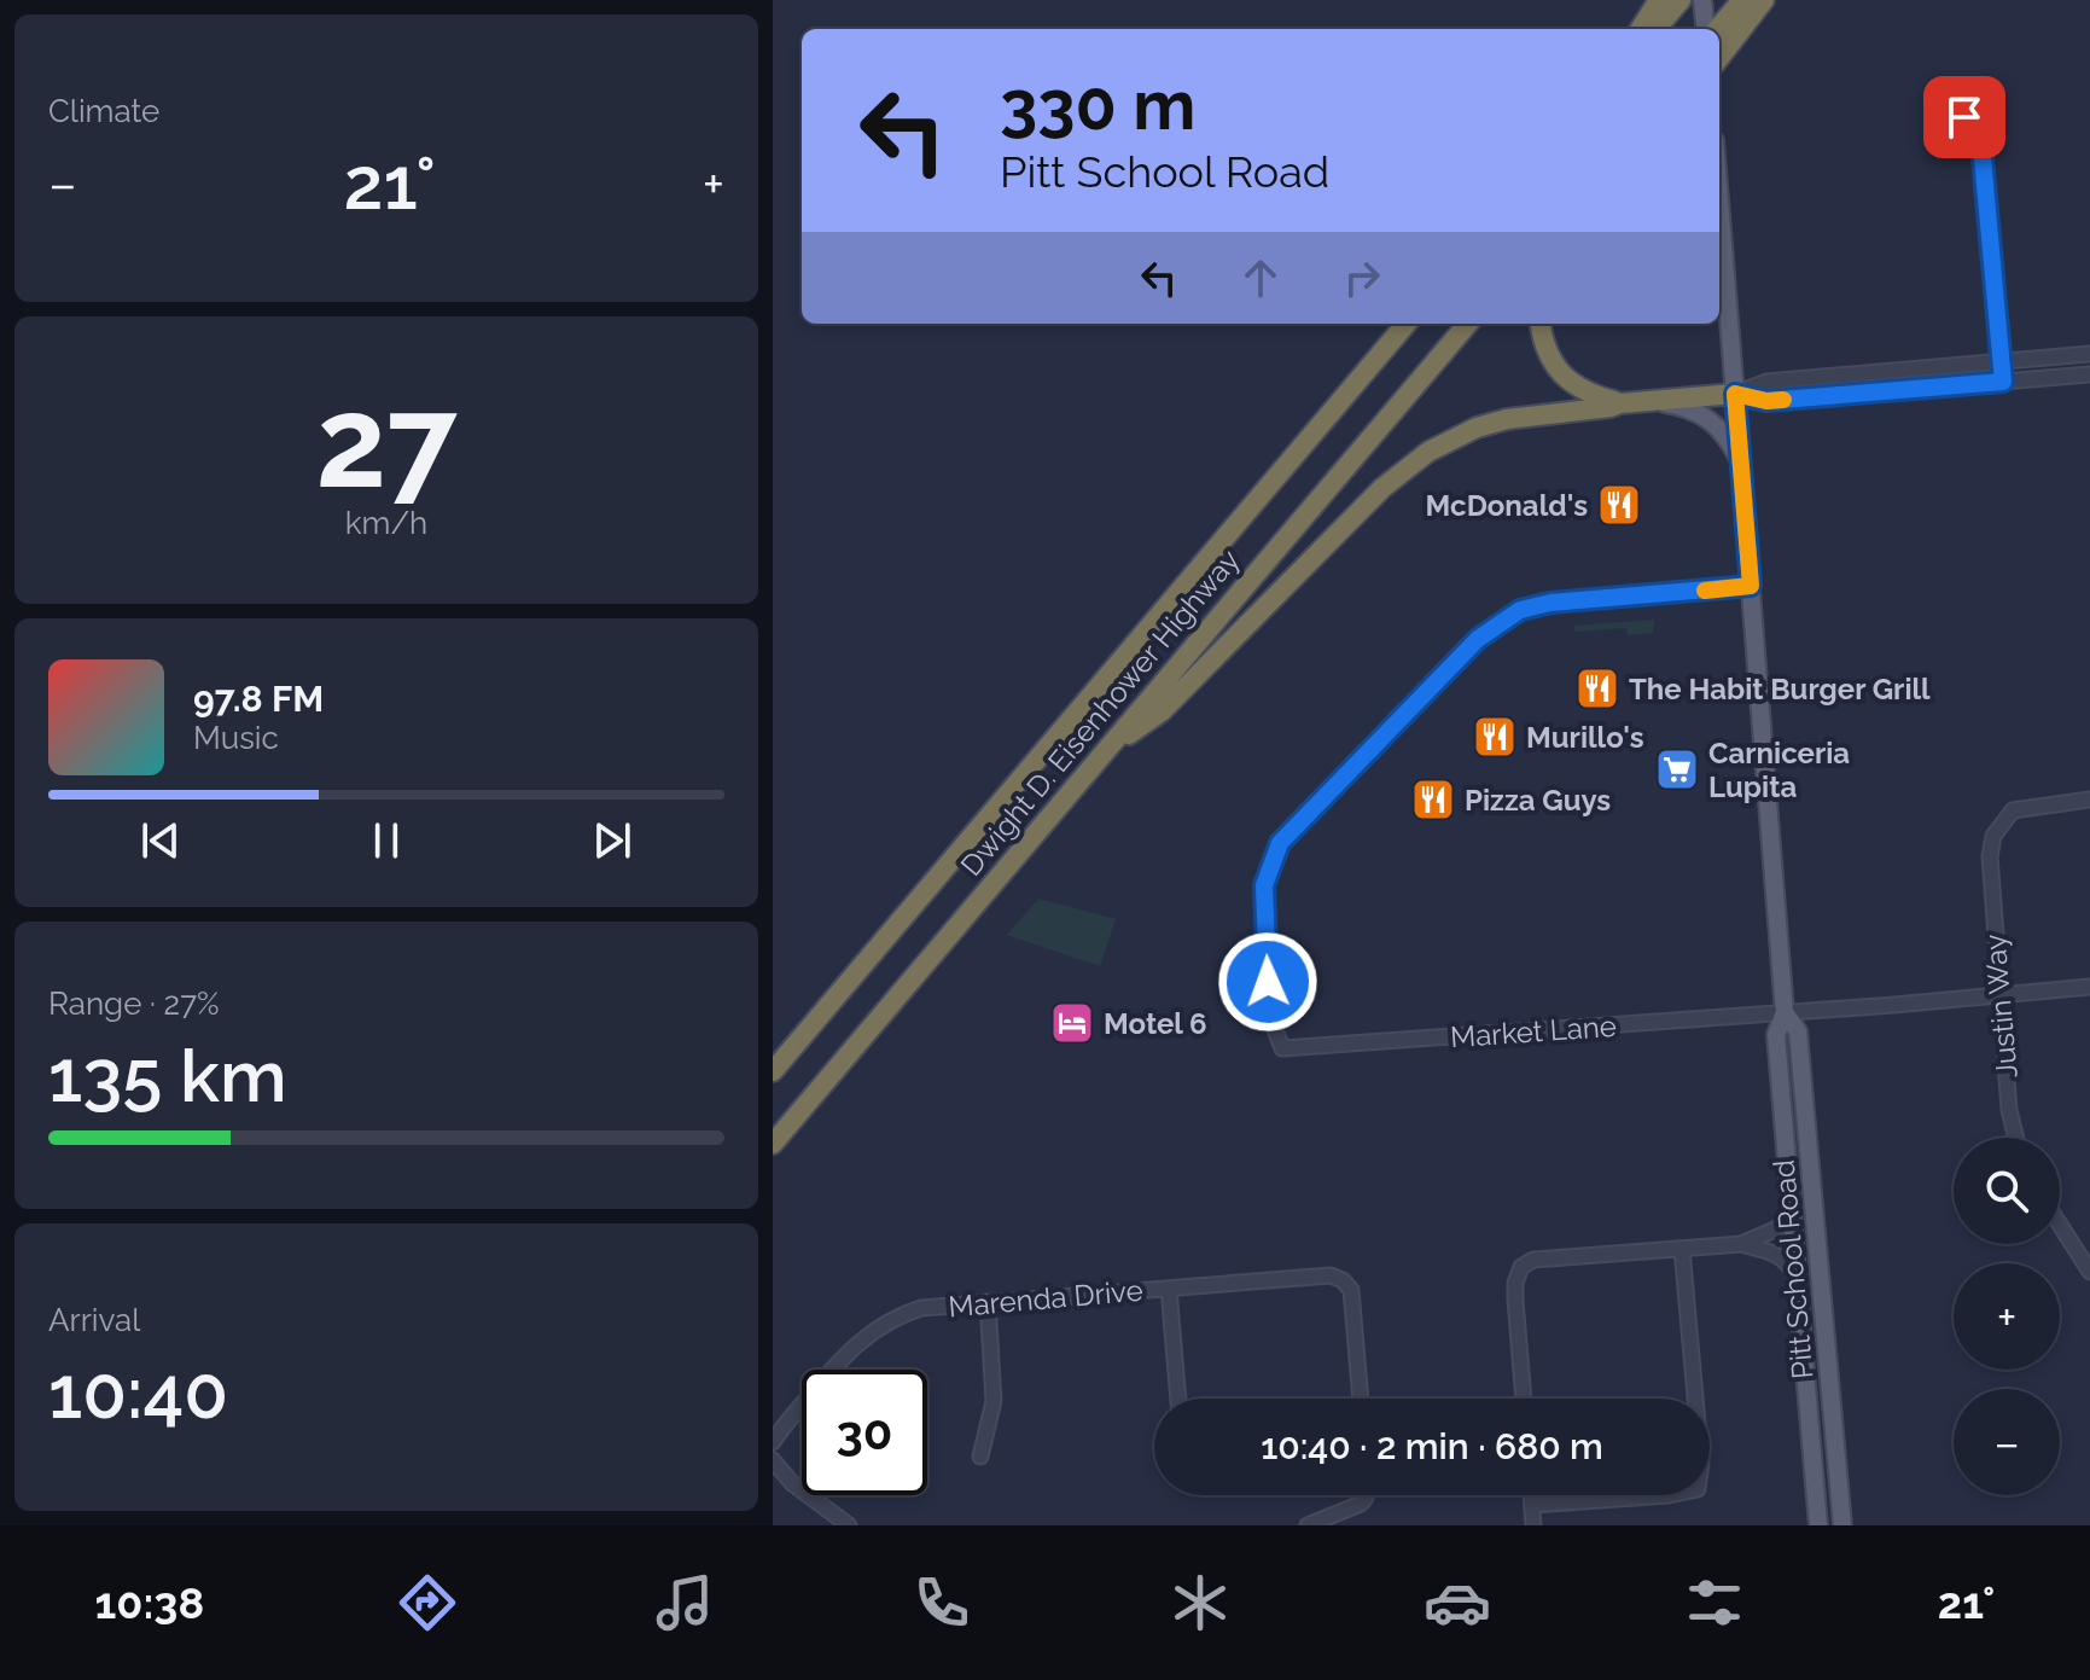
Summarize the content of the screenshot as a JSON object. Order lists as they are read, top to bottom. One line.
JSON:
{"streets":{"highway":["Dwight D. Eisenhower Highway"],"main road":["Pitt School Road"],"street":["Justin Way","Market Lane","Marenda Drive"]},"crossings":[["Justin Way","Market Lane"],["Market Lane","Pitt School Road"]],"places":{"restaurant":["McDonald's","The Habit Burger Grill","Murillo's","Pizza Guys"],"supermarket":["Carniceria Lupita"],"hotel":["Motel 6"]},"page":{"tile":["Climate",["27","km/h"],["Range · 27%","135 km"],["Arrival","10:40"]],"turn":["330 m","Pitt School Road"],"heat":["−","21°","+"],"song":["97.8 FM","Music"],"map_buttons":["+","−"],"limit":"30","trip":"10:40 · 2 min · 680 m","tabs":["10:38","21°"]}}
